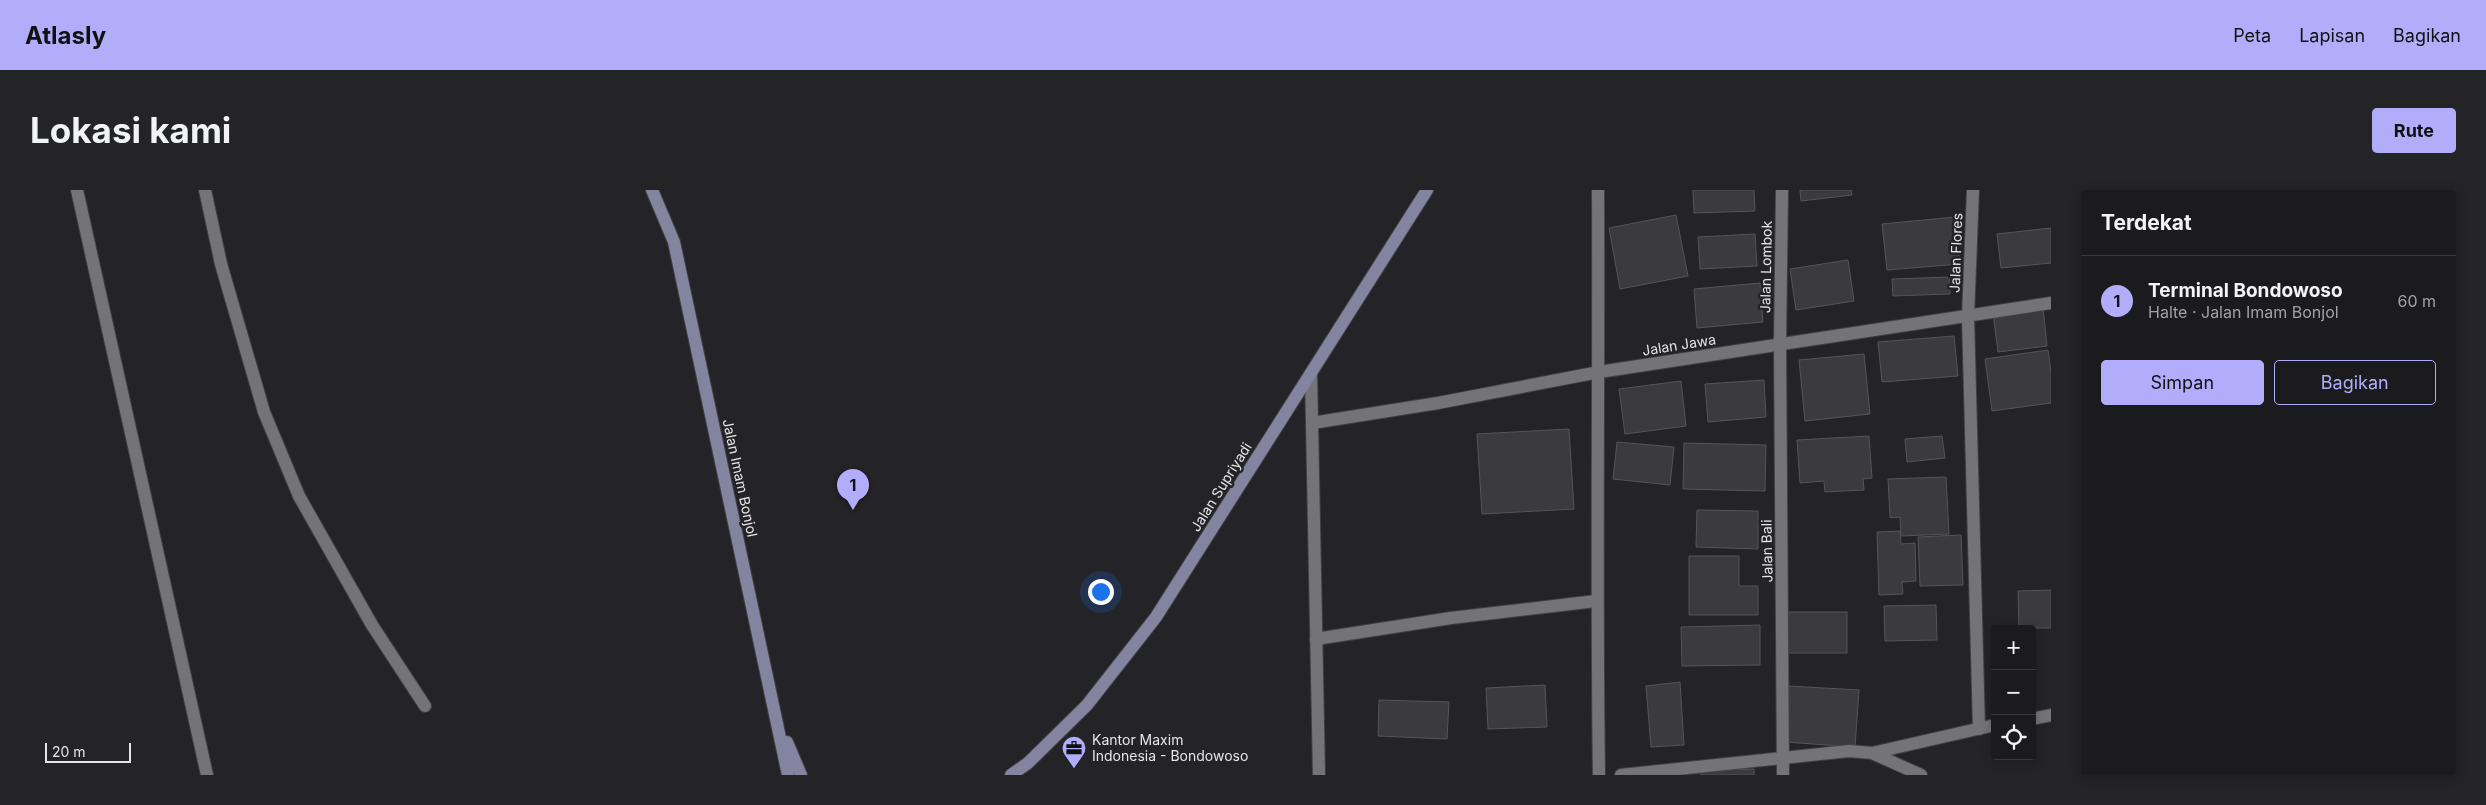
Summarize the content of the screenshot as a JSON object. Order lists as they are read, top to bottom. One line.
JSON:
{"streets":{"street":["Jalan Flores","Jalan Lombok","Jalan Jawa","Jalan Imam Bonjol","Jalan Supriyadi","Jalan Bali"]},"crossings":[["Jalan Flores","Jalan Jawa"],["Jalan Lombok","Jalan Jawa"],["Jalan Lombok","Jalan Bali"],["Jalan Jawa","Jalan Bali"]],"places":{"office":["Kantor Maxim Indonesia - Bondowoso"]},"scale_bar":"20 m","page":{"header":"Atlasly","nav":["Peta","Lapisan","Bagikan"],"buttons":["Rute",["Simpan","Bagikan"]],"title":"Lokasi kami","heading":"Terdekat","list":[{"mark":"1","name":"Terminal Bondowoso","note":"Halte · Jalan Imam Bonjol","value":"60 m"}],"pins":"1","map_buttons":["+","−"],"scale":"20 m"}}
